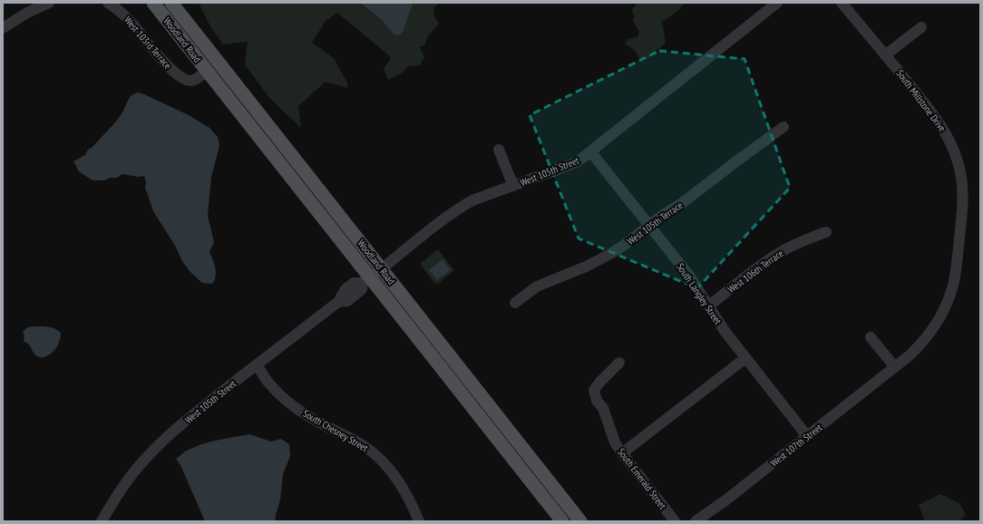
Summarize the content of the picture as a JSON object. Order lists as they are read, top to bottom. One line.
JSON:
{"streets":{"main road":["Woodland Road"],"street":["West 103rd Terrace","South Millstone Drive","West 105th Street","West 105th Terrace","West 106th Terrace","South Langley Street","South Chesney Street","West 107th Street","South Emerald Street"]},"crossings":[["Woodland Road","West 103rd Terrace"],["Woodland Road","West 105th Street"],["South Millstone Drive","West 107th Street"],["West 105th Street","South Langley Street"],["West 105th Street","South Chesney Street"],["West 105th Terrace","South Langley Street"],["West 106th Terrace","South Langley Street"],["South Langley Street","West 107th Street"]]}
